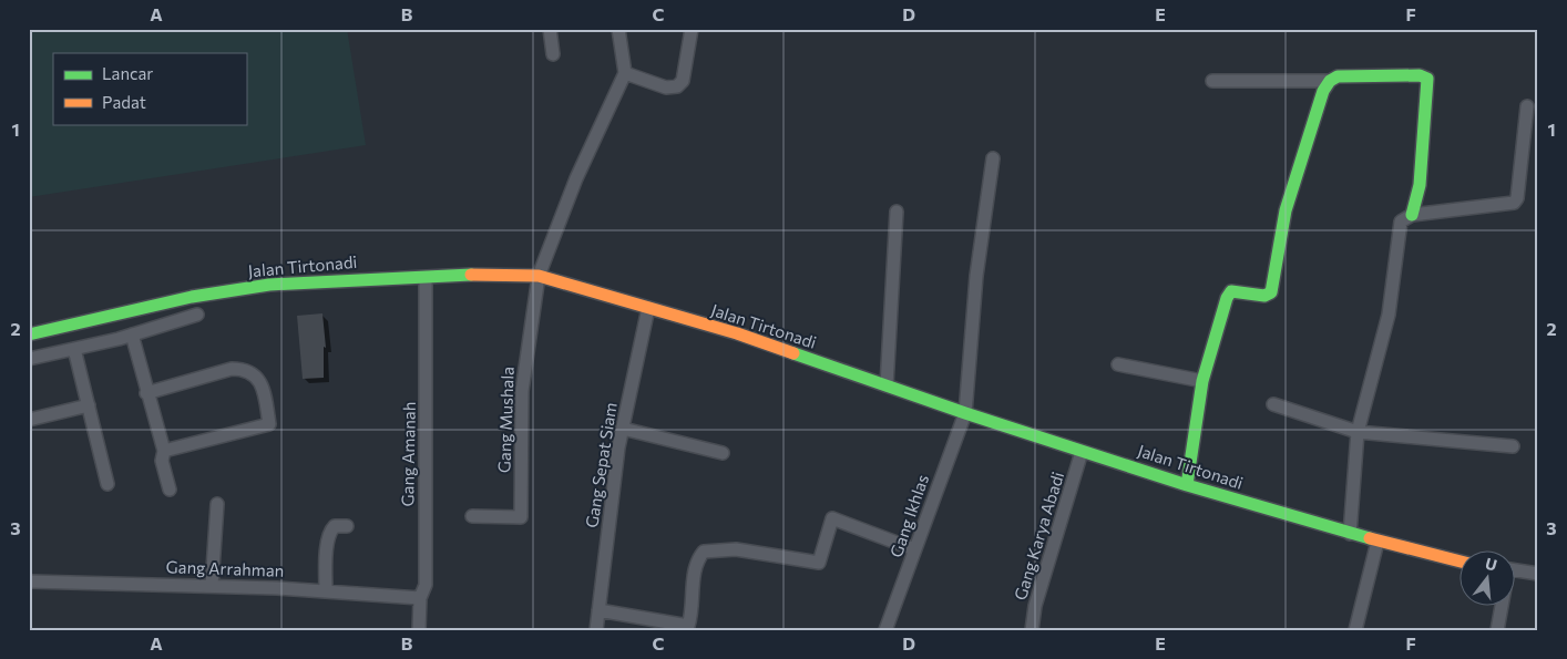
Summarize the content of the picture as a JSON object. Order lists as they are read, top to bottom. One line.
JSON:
{"streets":{"street":["Jalan Tirtonadi","Gang Mushala","Gang Amanah","Gang Sepat Siam","Gang Ikhlas","Gang Karya Abadi","Gang Arrahman"]},"crossings":[["Jalan Tirtonadi","Gang Mushala"],["Jalan Tirtonadi","Gang Amanah"],["Jalan Tirtonadi","Gang Sepat Siam"],["Jalan Tirtonadi","Gang Ikhlas"],["Jalan Tirtonadi","Gang Karya Abadi"],["Gang Amanah","Gang Arrahman"]],"legend":["Lancar","Padat"],"north":"top","grid":{"columns":["A","B","C","D","E","F"],"rows":["1","2","3"]}}
